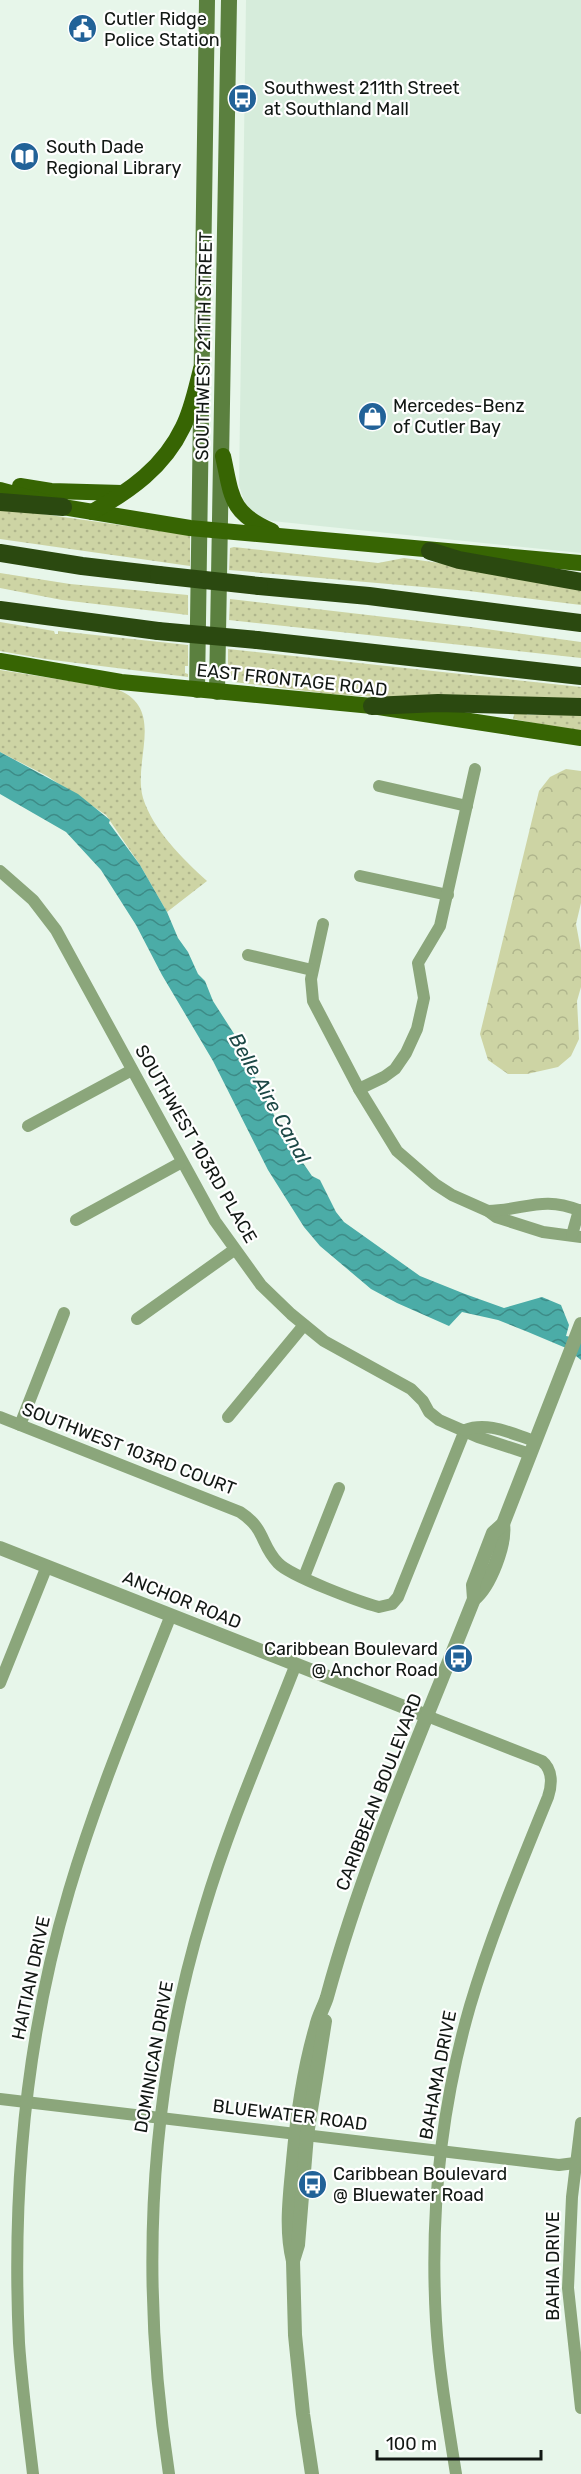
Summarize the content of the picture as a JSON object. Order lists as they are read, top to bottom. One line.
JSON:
{"streets":{"main road":["SOUTHWEST 211TH STREET","EAST FRONTAGE ROAD"],"street":["SOUTHWEST 103RD PLACE","SOUTHWEST 103RD COURT","ANCHOR ROAD","CARIBBEAN BOULEVARD","HAITIAN DRIVE","DOMINICAN DRIVE","BAHAMA DRIVE","BLUEWATER ROAD","BAHIA DRIVE"]},"crossings":[["SOUTHWEST 211TH STREET","EAST FRONTAGE ROAD"],["SOUTHWEST 103RD PLACE","SOUTHWEST 103RD COURT"],["SOUTHWEST 103RD PLACE","CARIBBEAN BOULEVARD"],["ANCHOR ROAD","CARIBBEAN BOULEVARD"],["ANCHOR ROAD","HAITIAN DRIVE"],["ANCHOR ROAD","DOMINICAN DRIVE"],["ANCHOR ROAD","BAHAMA DRIVE"],["CARIBBEAN BOULEVARD","BLUEWATER ROAD"],["HAITIAN DRIVE","BLUEWATER ROAD"],["DOMINICAN DRIVE","BLUEWATER ROAD"],["BAHAMA DRIVE","BLUEWATER ROAD"],["BLUEWATER ROAD","BAHIA DRIVE"]],"water":["Belle Aire Canal"],"places":{"public building":["Cutler Ridge Police Station"],"bus stop":["Southwest 211th Street at Southland Mall","Caribbean Boulevard @ Anchor Road","Caribbean Boulevard @ Bluewater Road"],"library":["South Dade Regional Library"],"shop":["Mercedes-Benz of Cutler Bay"]},"scale_bar":"100 m"}
